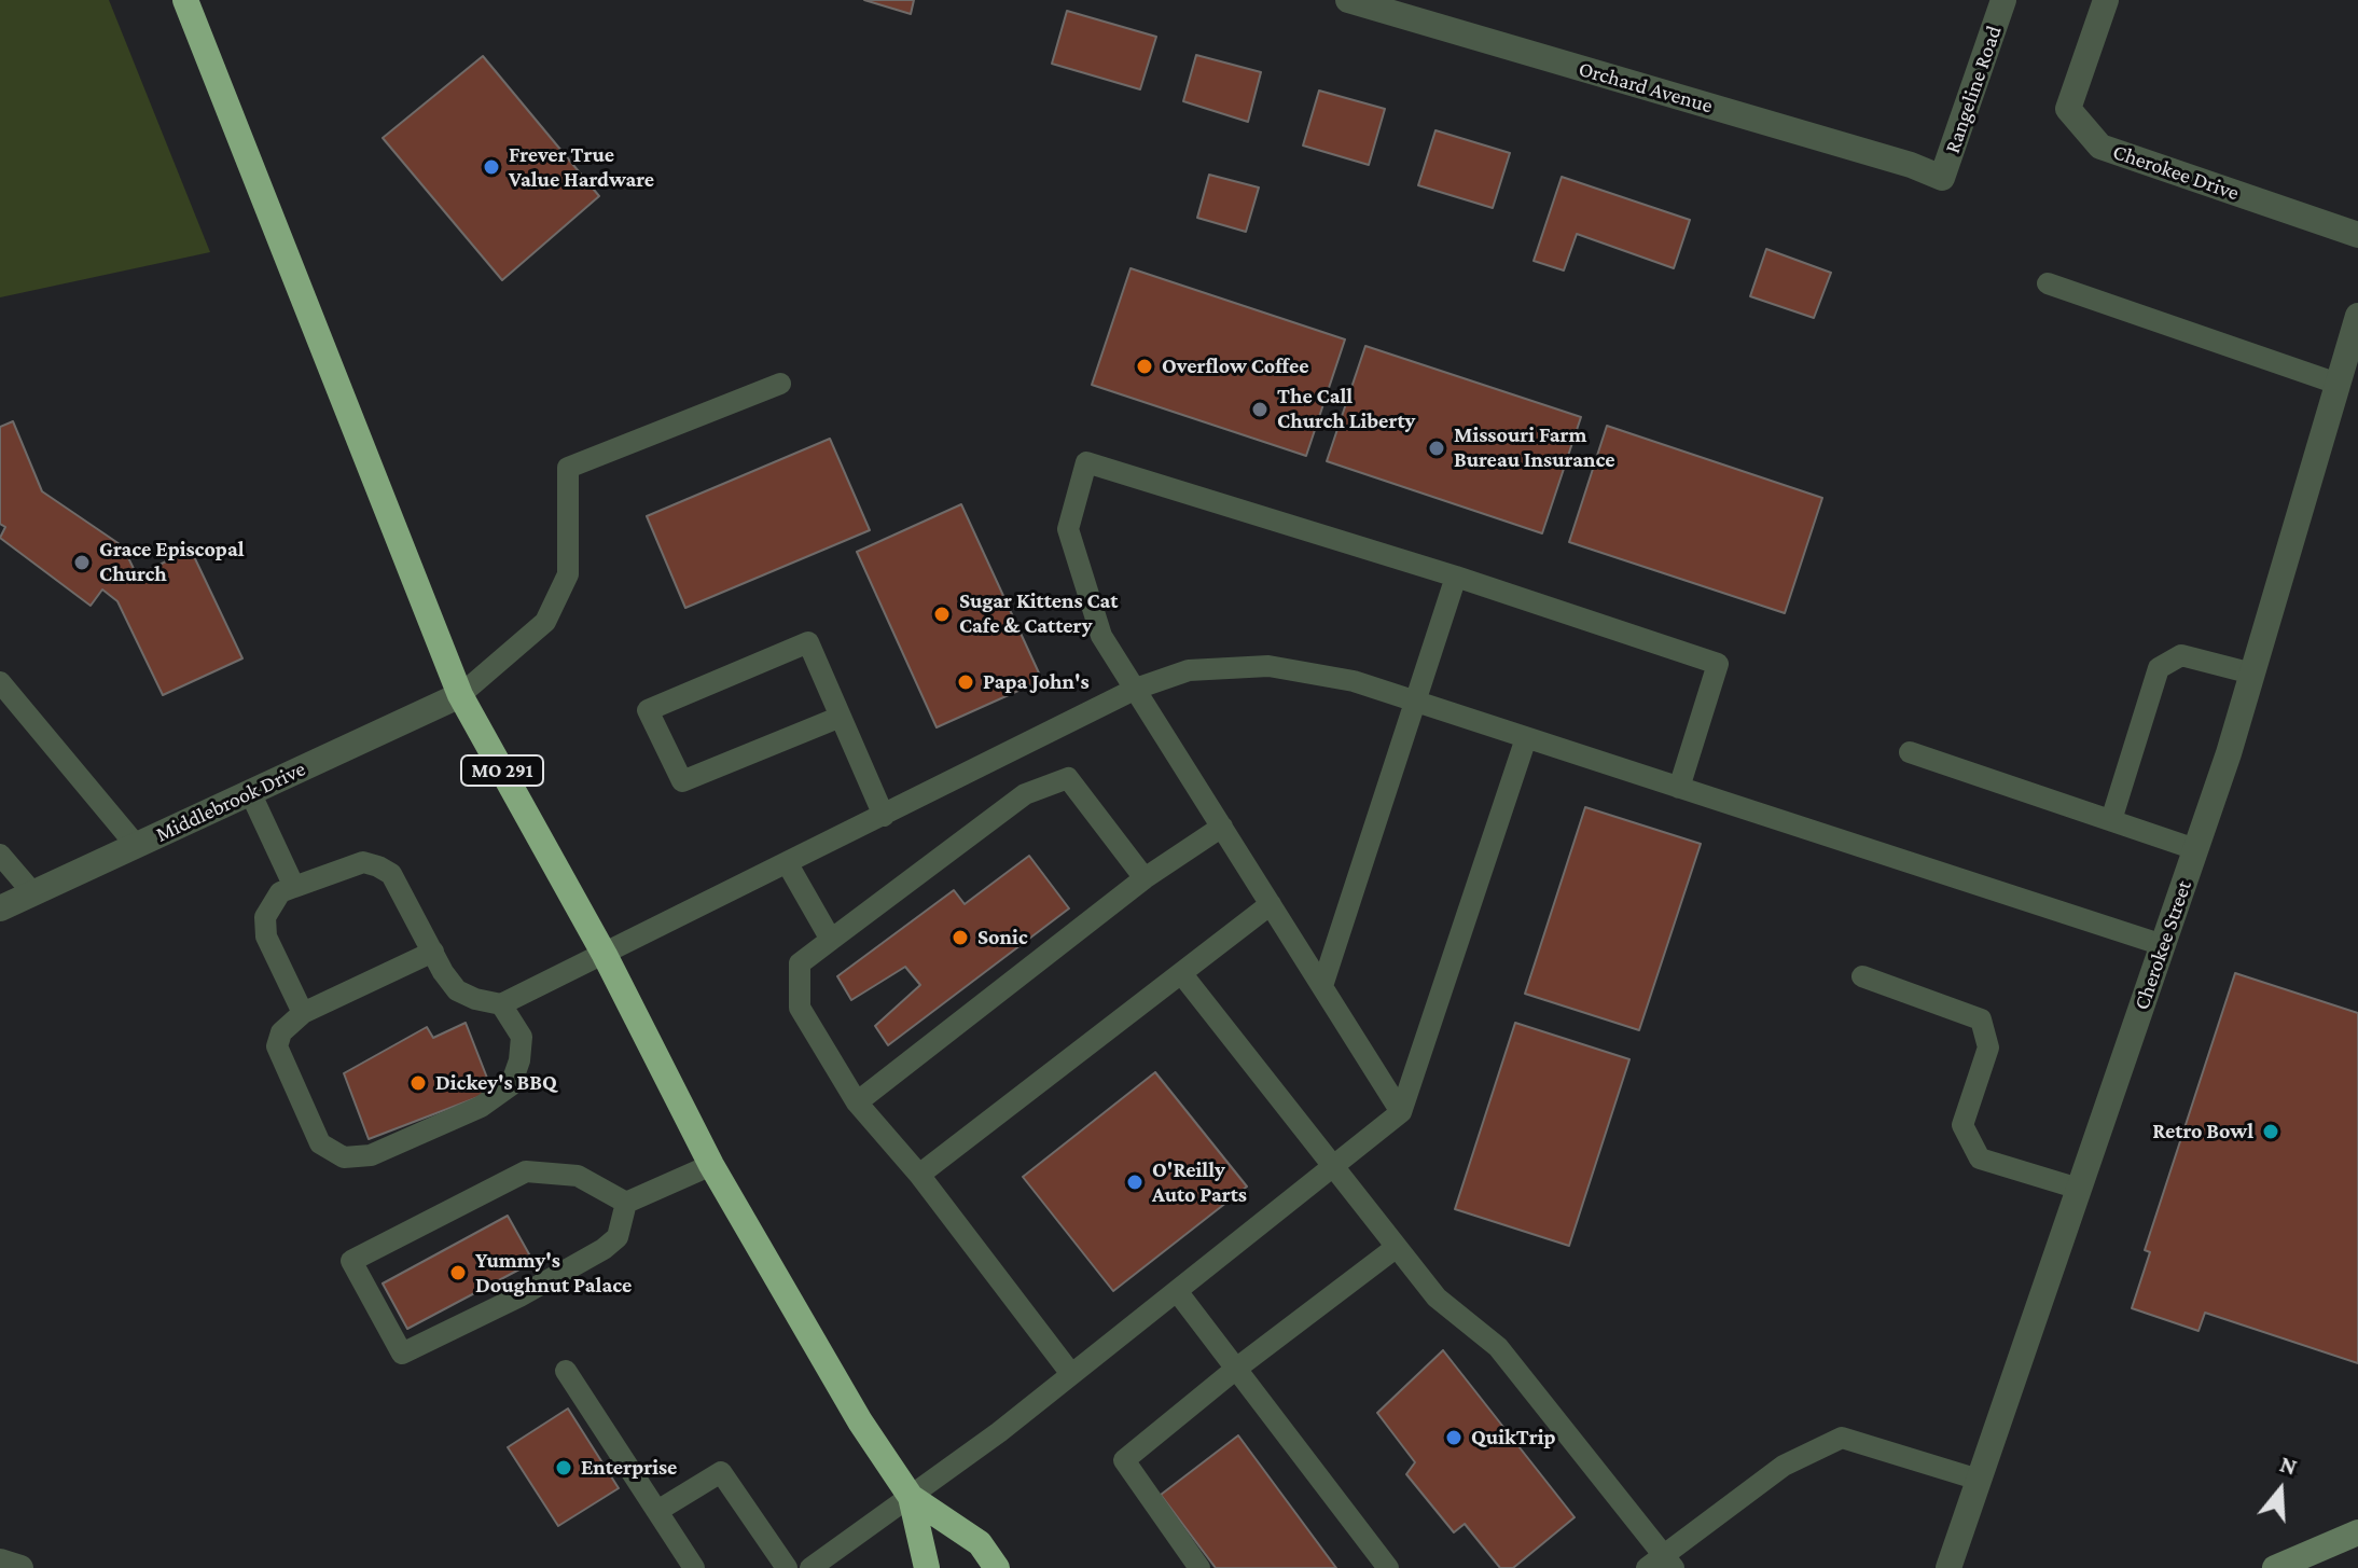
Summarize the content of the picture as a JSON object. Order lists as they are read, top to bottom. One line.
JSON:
{"streets":{"highway":["MO 291"],"street":["Orchard Avenue","Rangeline Road","Cherokee Drive","Middlebrook Drive","Cherokee Street"]},"crossings":[["Orchard Avenue","Rangeline Road"],["MO 291","Middlebrook Drive"]],"places":["Frever True Value Hardware","Overflow Coffee","The Call Church Liberty","Missouri Farm Bureau Insurance","Grace Episcopal Church","Sugar Kittens Cat Cafe & Cattery","Papa John's","Sonic","Dickey's BBQ","Retro Bowl","O'Reilly Auto Parts","Yummy's Doughnut Palace","QuikTrip","Enterprise"],"north":"top"}
